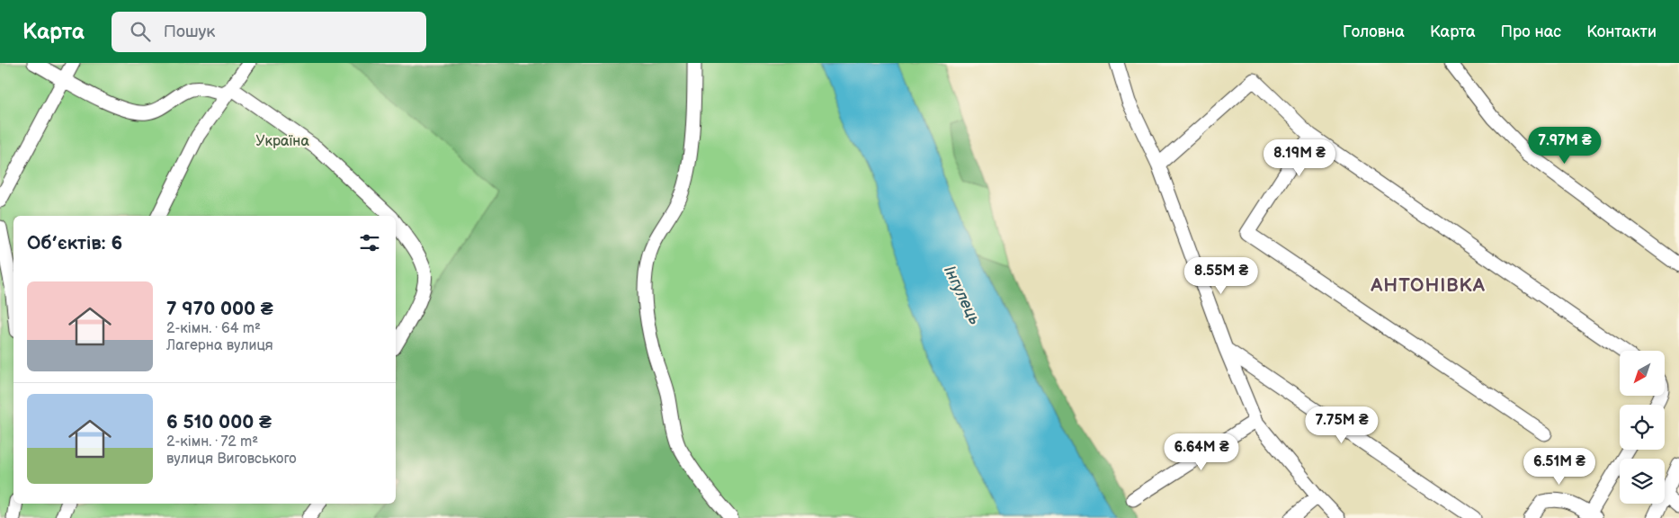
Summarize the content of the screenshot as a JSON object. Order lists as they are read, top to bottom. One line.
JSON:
{"districts":["АНТОНІВКА"],"water":["Інгулець"],"parks":["Україна"],"north":"bottom left","page":{"header":"Карта","search":"Пошук","nav":["Головна","Карта","Про нас","Контакти"],"price":["7.97M ₴","8.19M ₴","8.55M ₴","7.75M ₴","6.64M ₴","6.51M ₴"],"heading":"Об’єктів: 6","list":[{"name":"7 970 000 ₴","note":"2-кімн. · 64 m² · Лагерна вулиця"},{"name":"6 510 000 ₴","note":"2-кімн. · 72 m² · вулиця Виговського"}]}}
